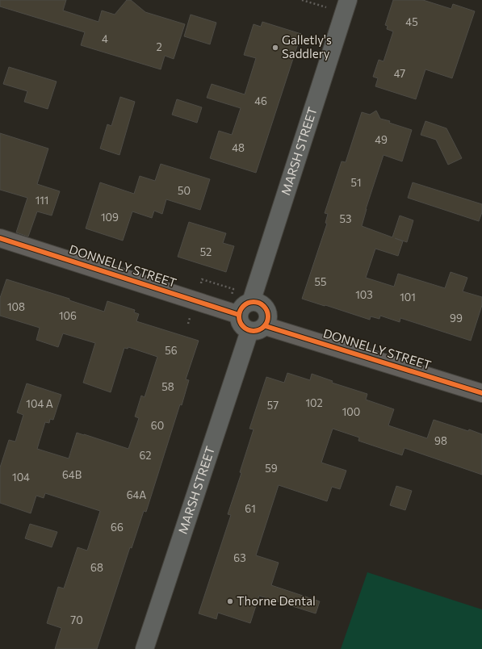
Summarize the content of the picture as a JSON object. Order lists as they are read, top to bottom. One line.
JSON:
{"streets":{"main road":["MARSH STREET"],"street":["DONNELLY STREET"]},"crossings":[["MARSH STREET","DONNELLY STREET"]],"places":["Galletly's Saddlery","Thorne Dental"],"house_numbers":["45","4","2","47","46","49","48","51","50","111","109","53","52","55","103","101","108","106","99","56","58","102","104 A","57","100","60","98","62","59","64B","104","64A","61","66","63","68","70"]}
